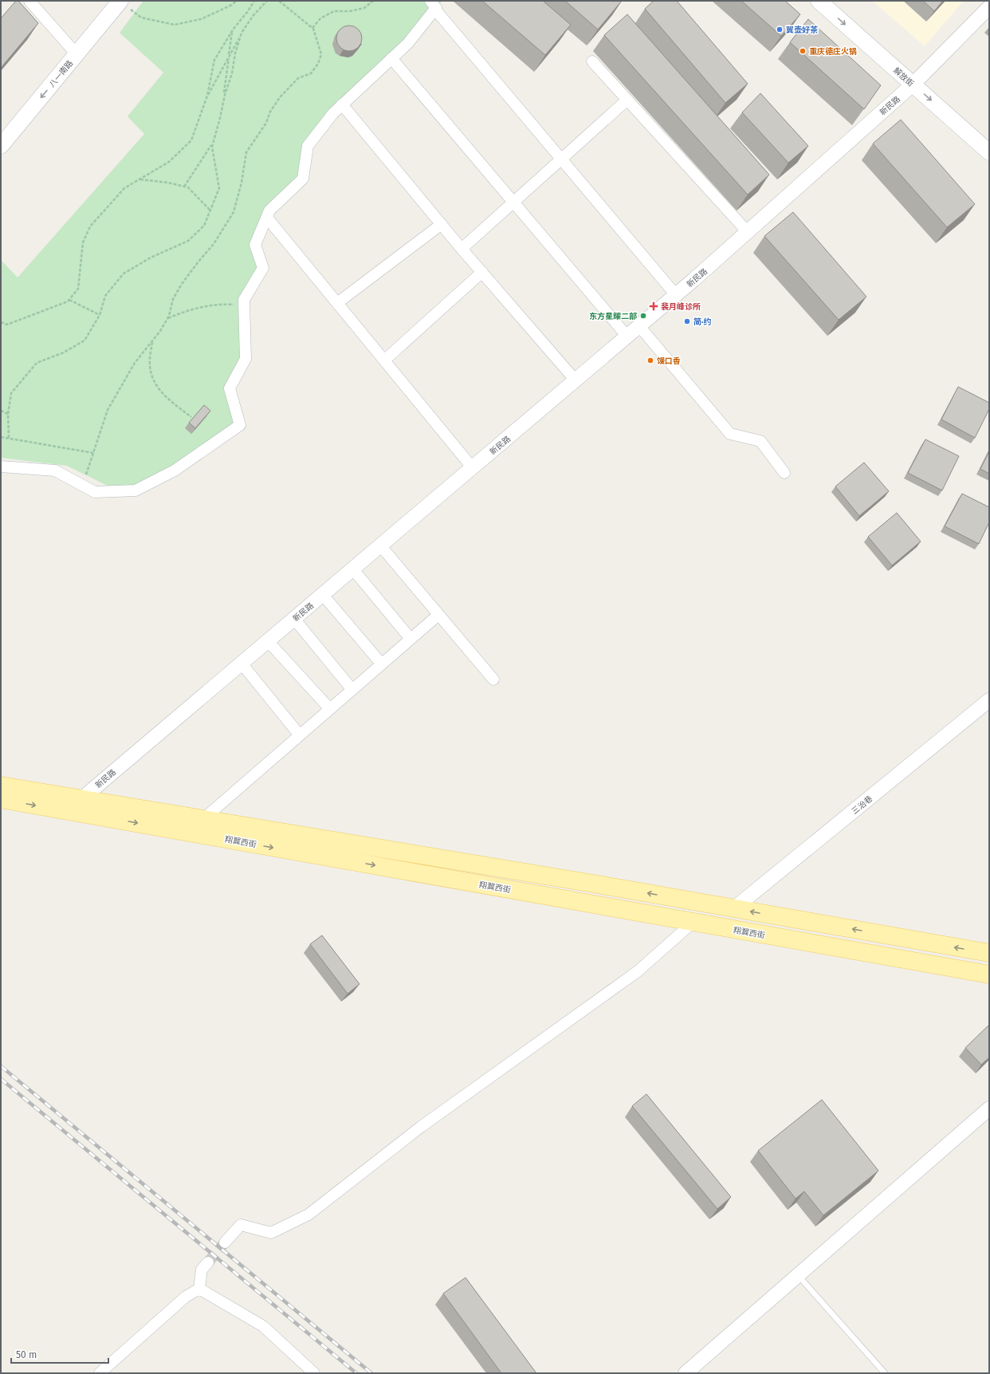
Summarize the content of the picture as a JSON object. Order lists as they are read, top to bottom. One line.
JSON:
{"streets":{"main road":["八一南路","解放街","翔翼西街"],"street":["新民路","三治巷"]},"crossings":[["解放街","新民路"],["新民路","翔翼西街"],["三治巷","翔翼西街"]],"places":{"other":["翼壶好茶","重庆德庄火锅","东方星耀二部","简·约","馒口香"],"health":["裴月峰诊所"]},"scale_bar":"50 m"}
